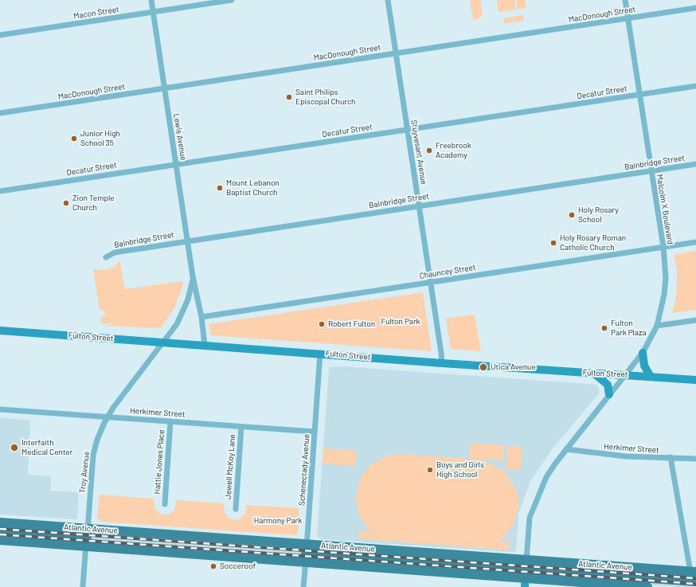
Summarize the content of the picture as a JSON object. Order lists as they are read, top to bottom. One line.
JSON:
{"streets":{"main road":["Fulton Street","Atlantic Avenue"],"street":["Macon Street","MacDonough Street","Decatur Street","Lewis Avenue","Stuyvesant Avenue","Bainbridge Street","Malcolm X Boulevard","Chauncey Street","Herkimer Street","Hattie Jones Place","Jewell McKoy Lane","Schenectady Avenue","Troy Avenue"]},"crossings":[["Macon Street","Lewis Avenue"],["MacDonough Street","Lewis Avenue"],["MacDonough Street","Stuyvesant Avenue"],["MacDonough Street","Malcolm X Boulevard"],["Decatur Street","Lewis Avenue"],["Decatur Street","Stuyvesant Avenue"],["Decatur Street","Malcolm X Boulevard"],["Lewis Avenue","Bainbridge Street"],["Lewis Avenue","Chauncey Street"],["Lewis Avenue","Fulton Street"],["Lewis Avenue","Troy Avenue"],["Stuyvesant Avenue","Bainbridge Street"],["Stuyvesant Avenue","Chauncey Street"],["Stuyvesant Avenue","Fulton Street"],["Bainbridge Street","Malcolm X Boulevard"],["Malcolm X Boulevard","Chauncey Street"],["Malcolm X Boulevard","Fulton Street"],["Fulton Street","Schenectady Avenue"],["Fulton Street","Troy Avenue"],["Herkimer Street","Hattie Jones Place"],["Herkimer Street","Jewell McKoy Lane"],["Herkimer Street","Schenectady Avenue"],["Herkimer Street","Troy Avenue"],["Schenectady Avenue","Atlantic Avenue"],["Troy Avenue","Atlantic Avenue"]],"parks":["Fulton Park","Harmony Park"],"places":["Saint Philips Episcopal Church","Junior High School 35","Freebrook Academy","Mount Lebanon Baptist Church","Zion Temple Church","Holy Rosary School","Holy Rosary Roman Catholic Church","Robert Fulton","Fulton Park Plaza","Utica Avenue","Interfaith Medical Center","Boys and Girls High School","Socceroof"]}
